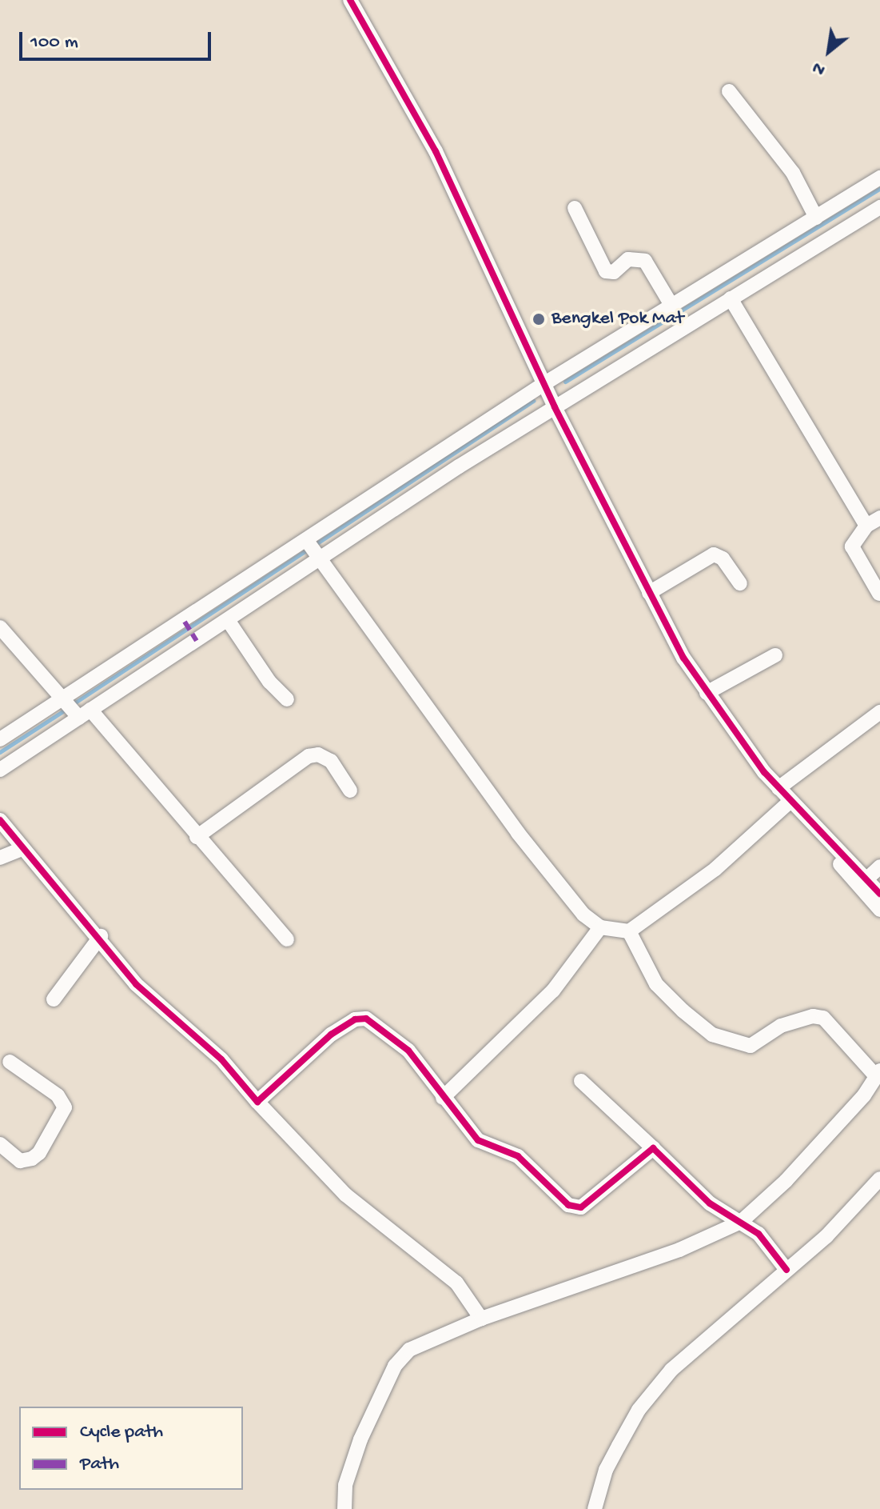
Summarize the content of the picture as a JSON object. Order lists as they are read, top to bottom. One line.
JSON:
{"places":["Bengkel Pok Mat"],"legend":["Cycle path","Path"],"scale_bar":"100 m","north":"bottom left"}
